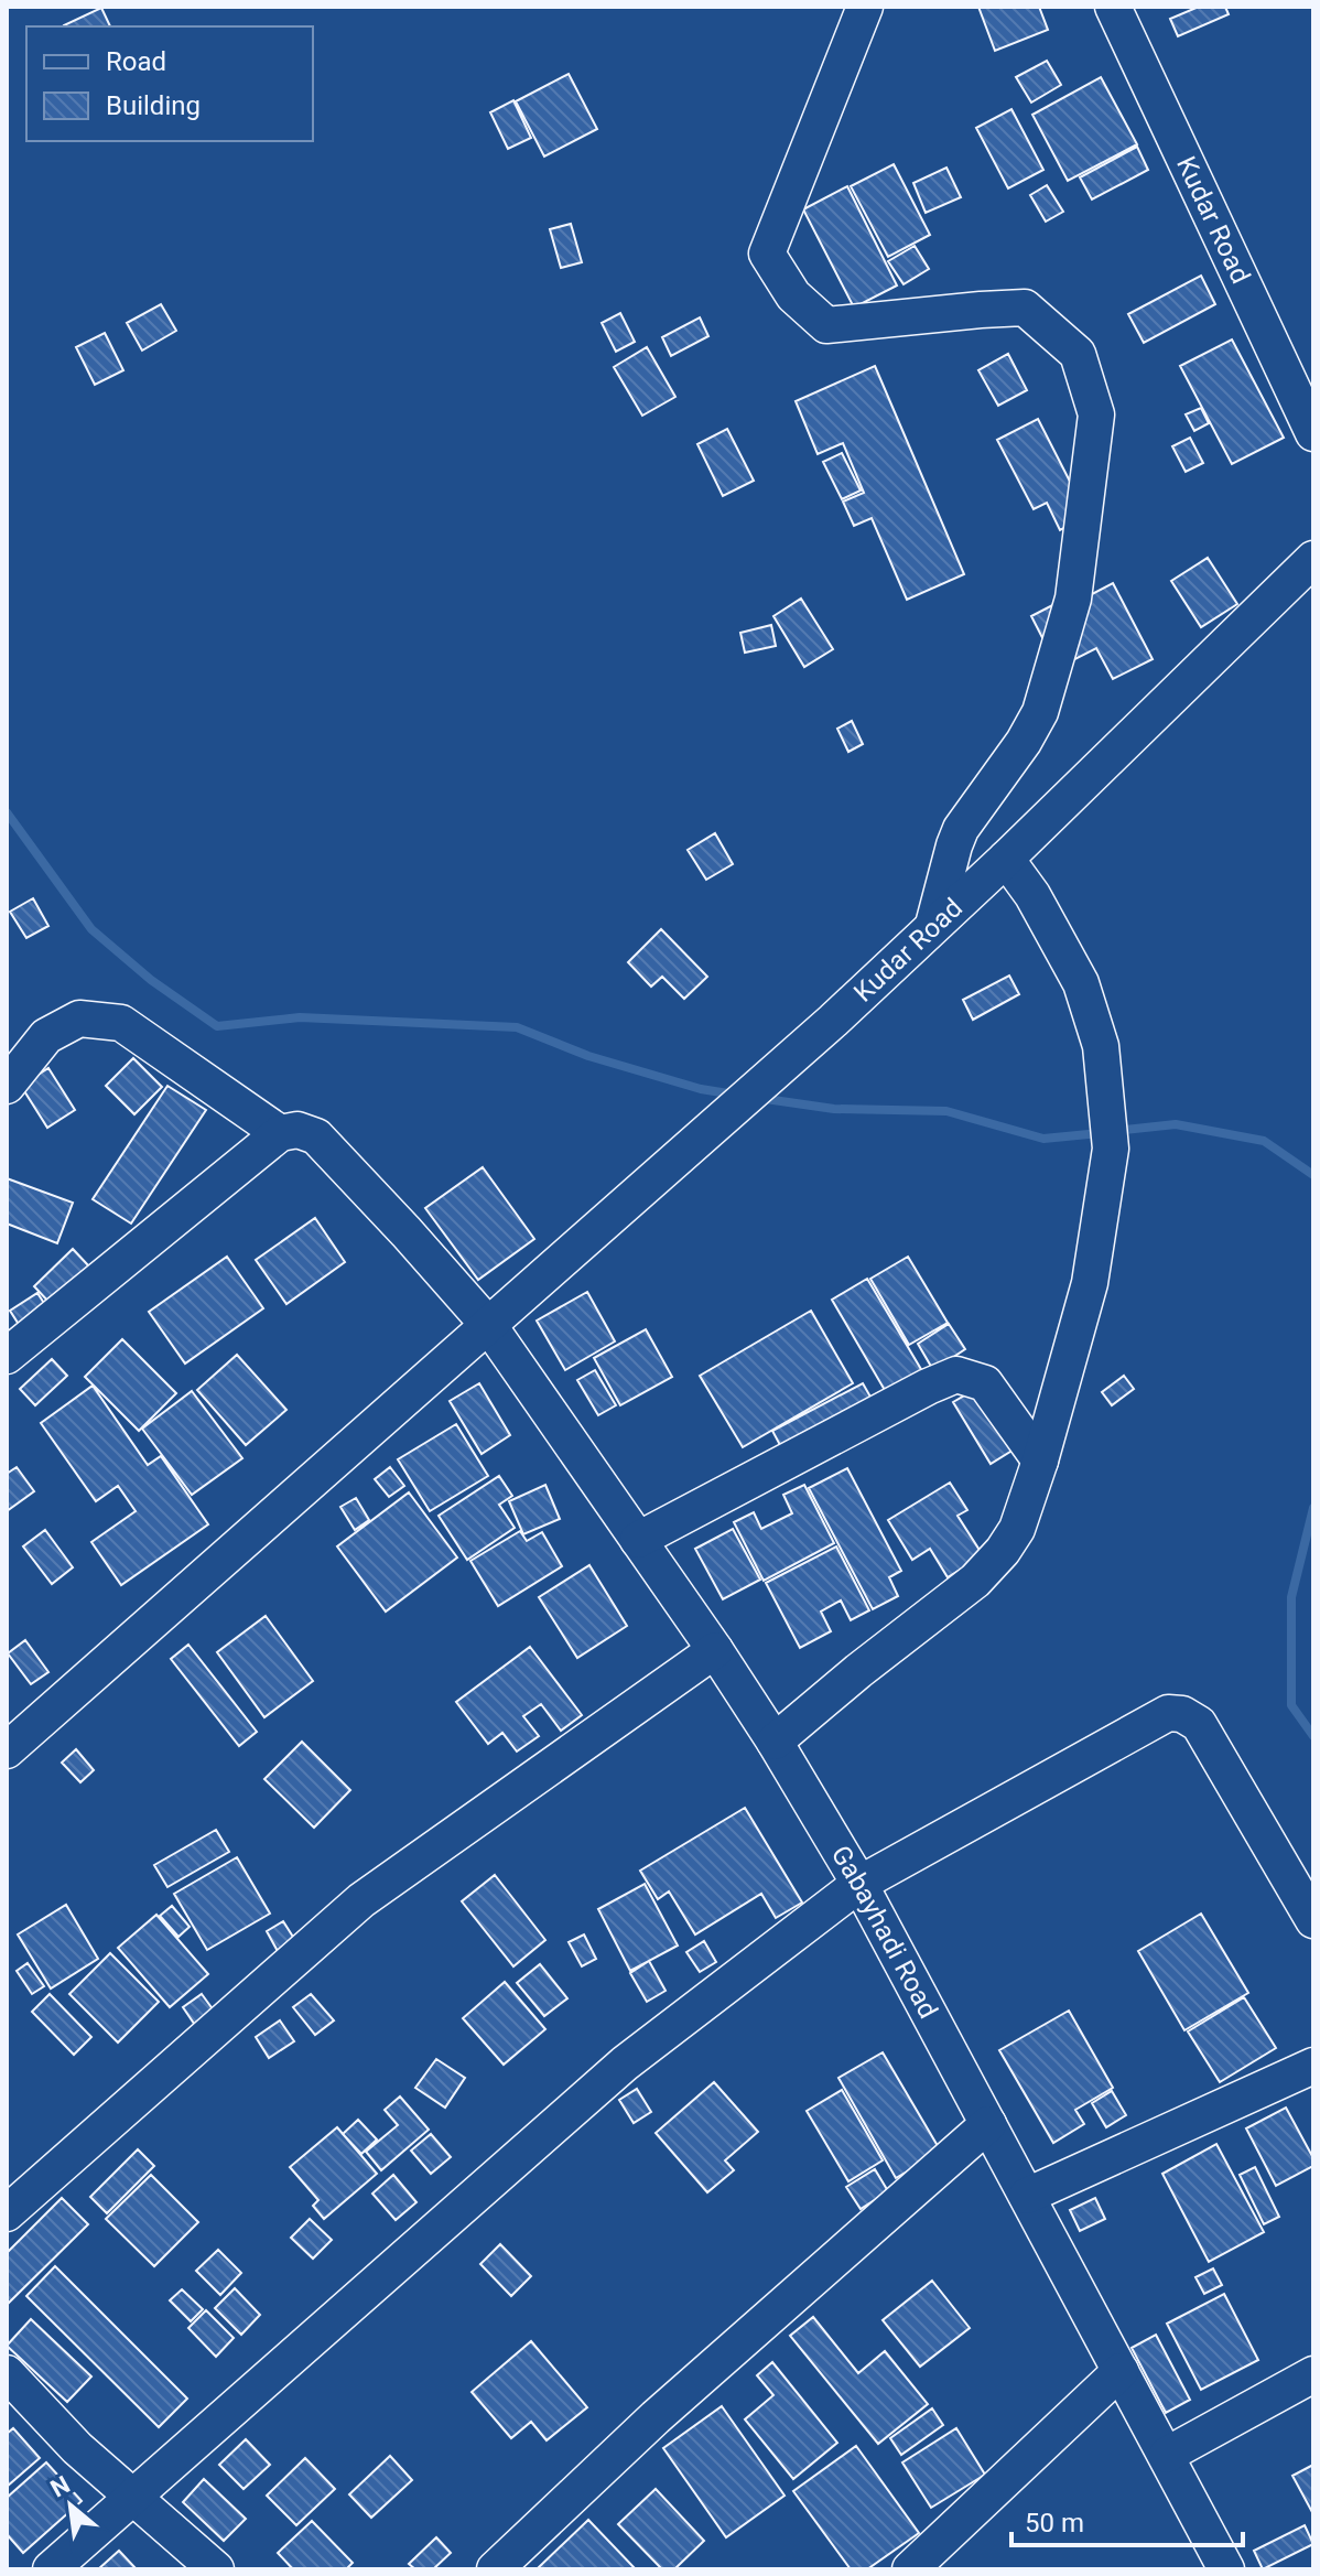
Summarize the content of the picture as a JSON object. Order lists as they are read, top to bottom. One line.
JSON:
{"streets":{"street":["Kudar Road","Gabayhadi Road"]},"crossings":[["Kudar Road","Gabayhadi Road"]],"legend":["Road","Building"],"scale_bar":"50 m","north":"top left"}
